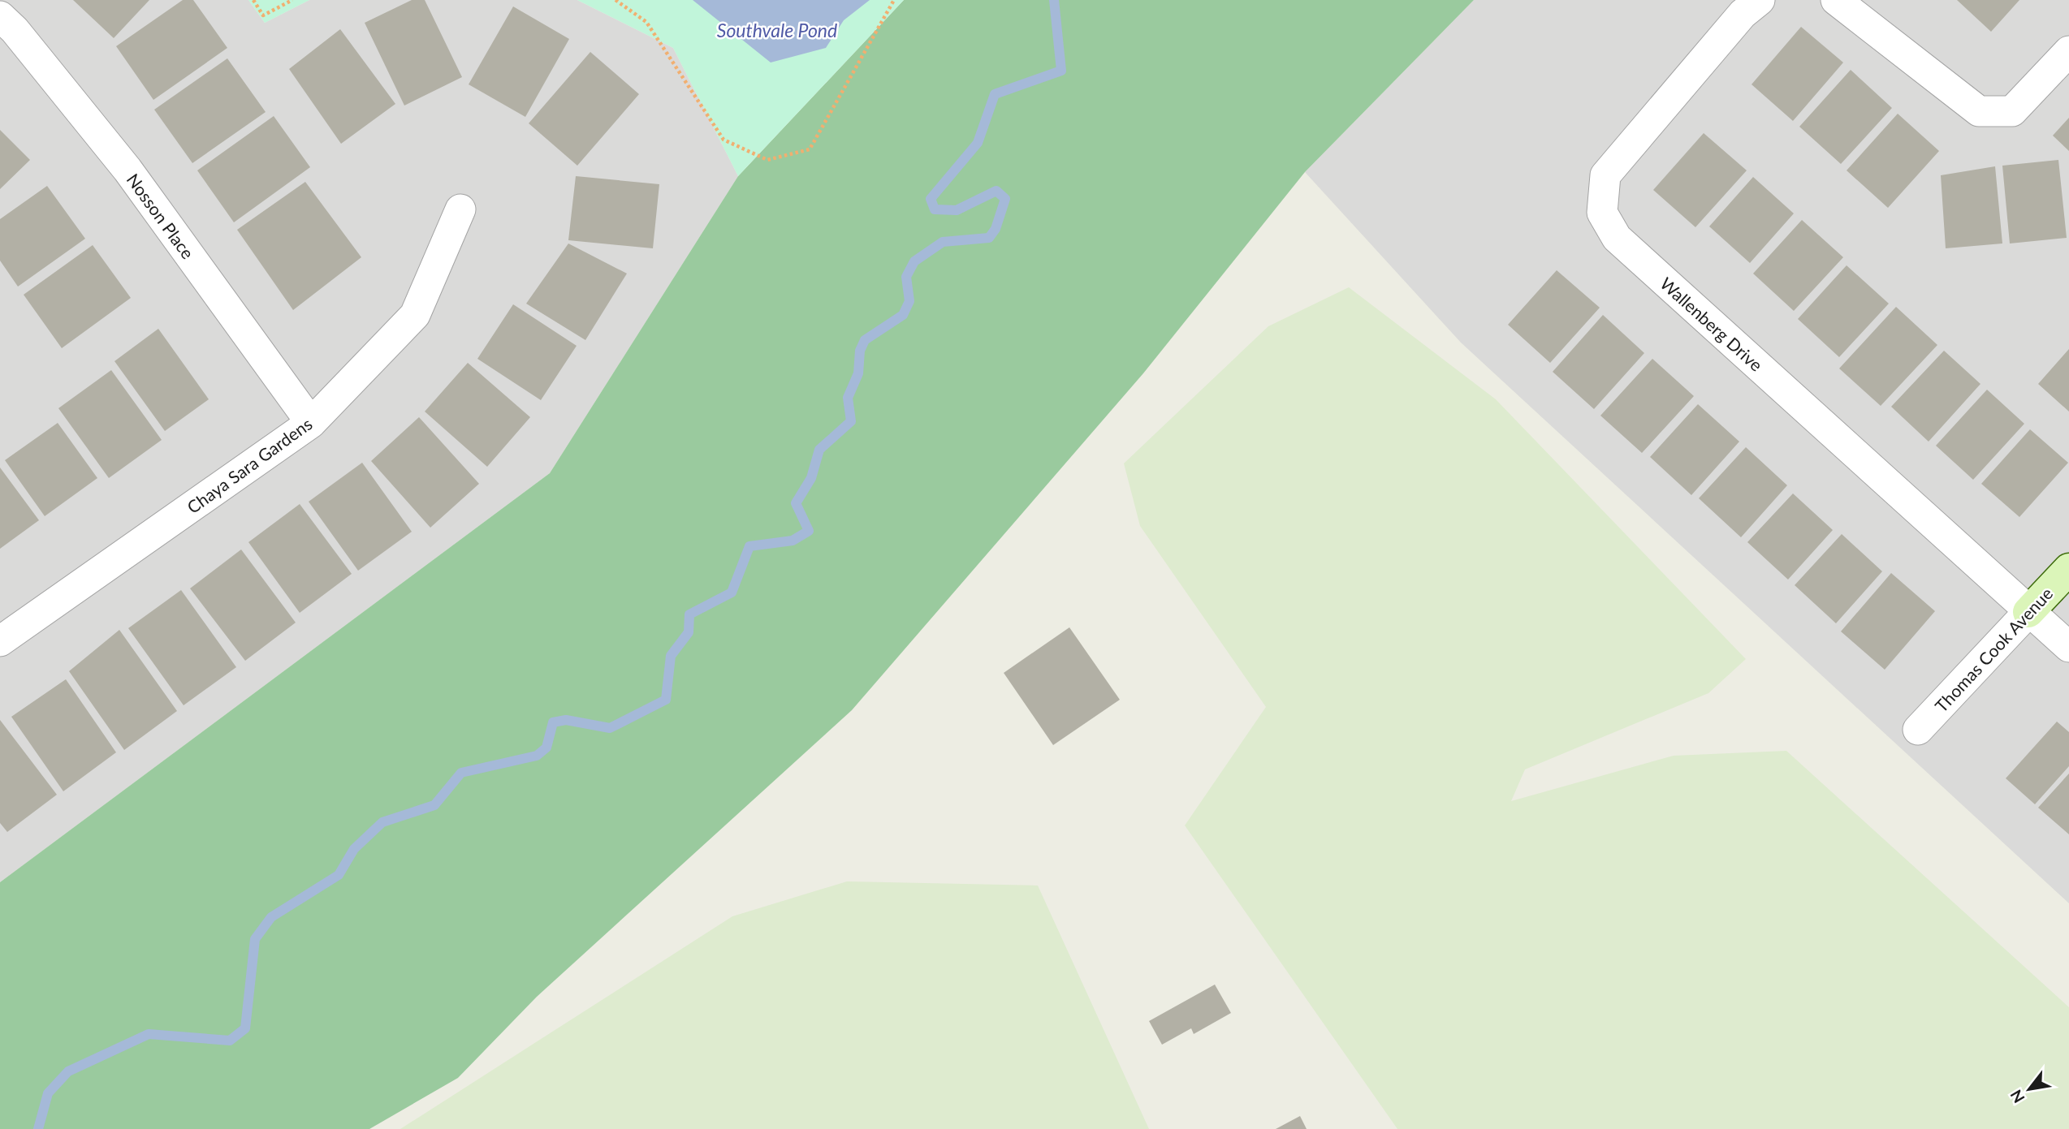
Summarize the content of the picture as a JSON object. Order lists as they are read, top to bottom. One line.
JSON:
{"streets":{"street":["Nosson Place","Wallenberg Drive","Chaya Sara Gardens","Thomas Cook Avenue"]},"crossings":[["Nosson Place","Chaya Sara Gardens"],["Wallenberg Drive","Thomas Cook Avenue"]],"water":["Southvale Pond"],"north":"bottom left"}
